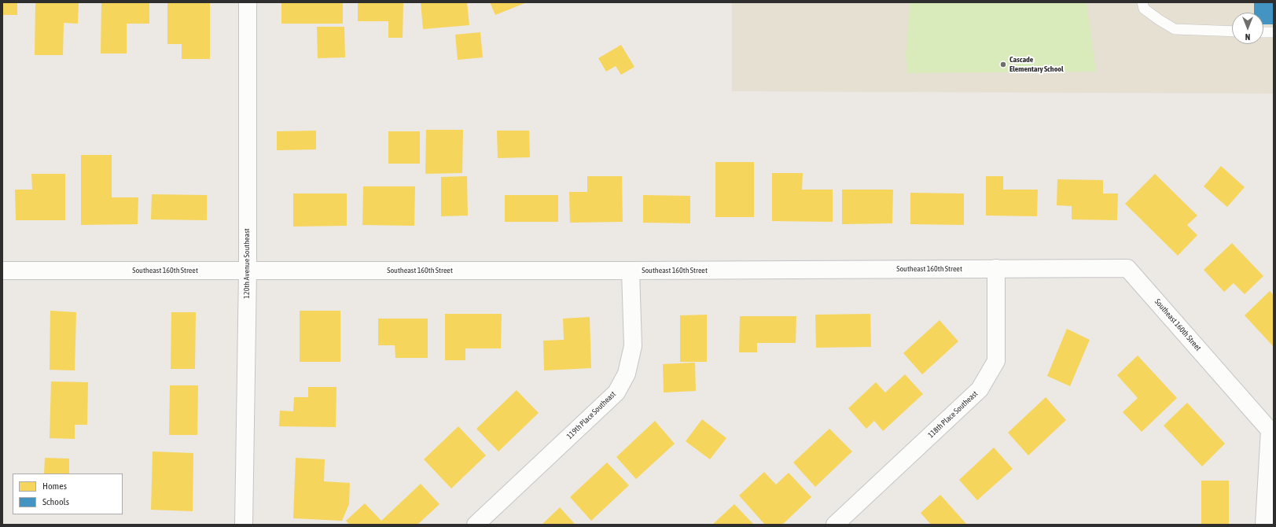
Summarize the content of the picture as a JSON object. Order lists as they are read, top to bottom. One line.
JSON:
{"streets":{"street":["120th Avenue Southeast","Southeast 160th Street","118th Place Southeast","119th Place Southeast"]},"crossings":[["120th Avenue Southeast","Southeast 160th Street"],["Southeast 160th Street","118th Place Southeast"],["Southeast 160th Street","119th Place Southeast"]],"places":["Cascade Elementary School"],"legend":["Homes","Schools"],"north":"bottom"}
